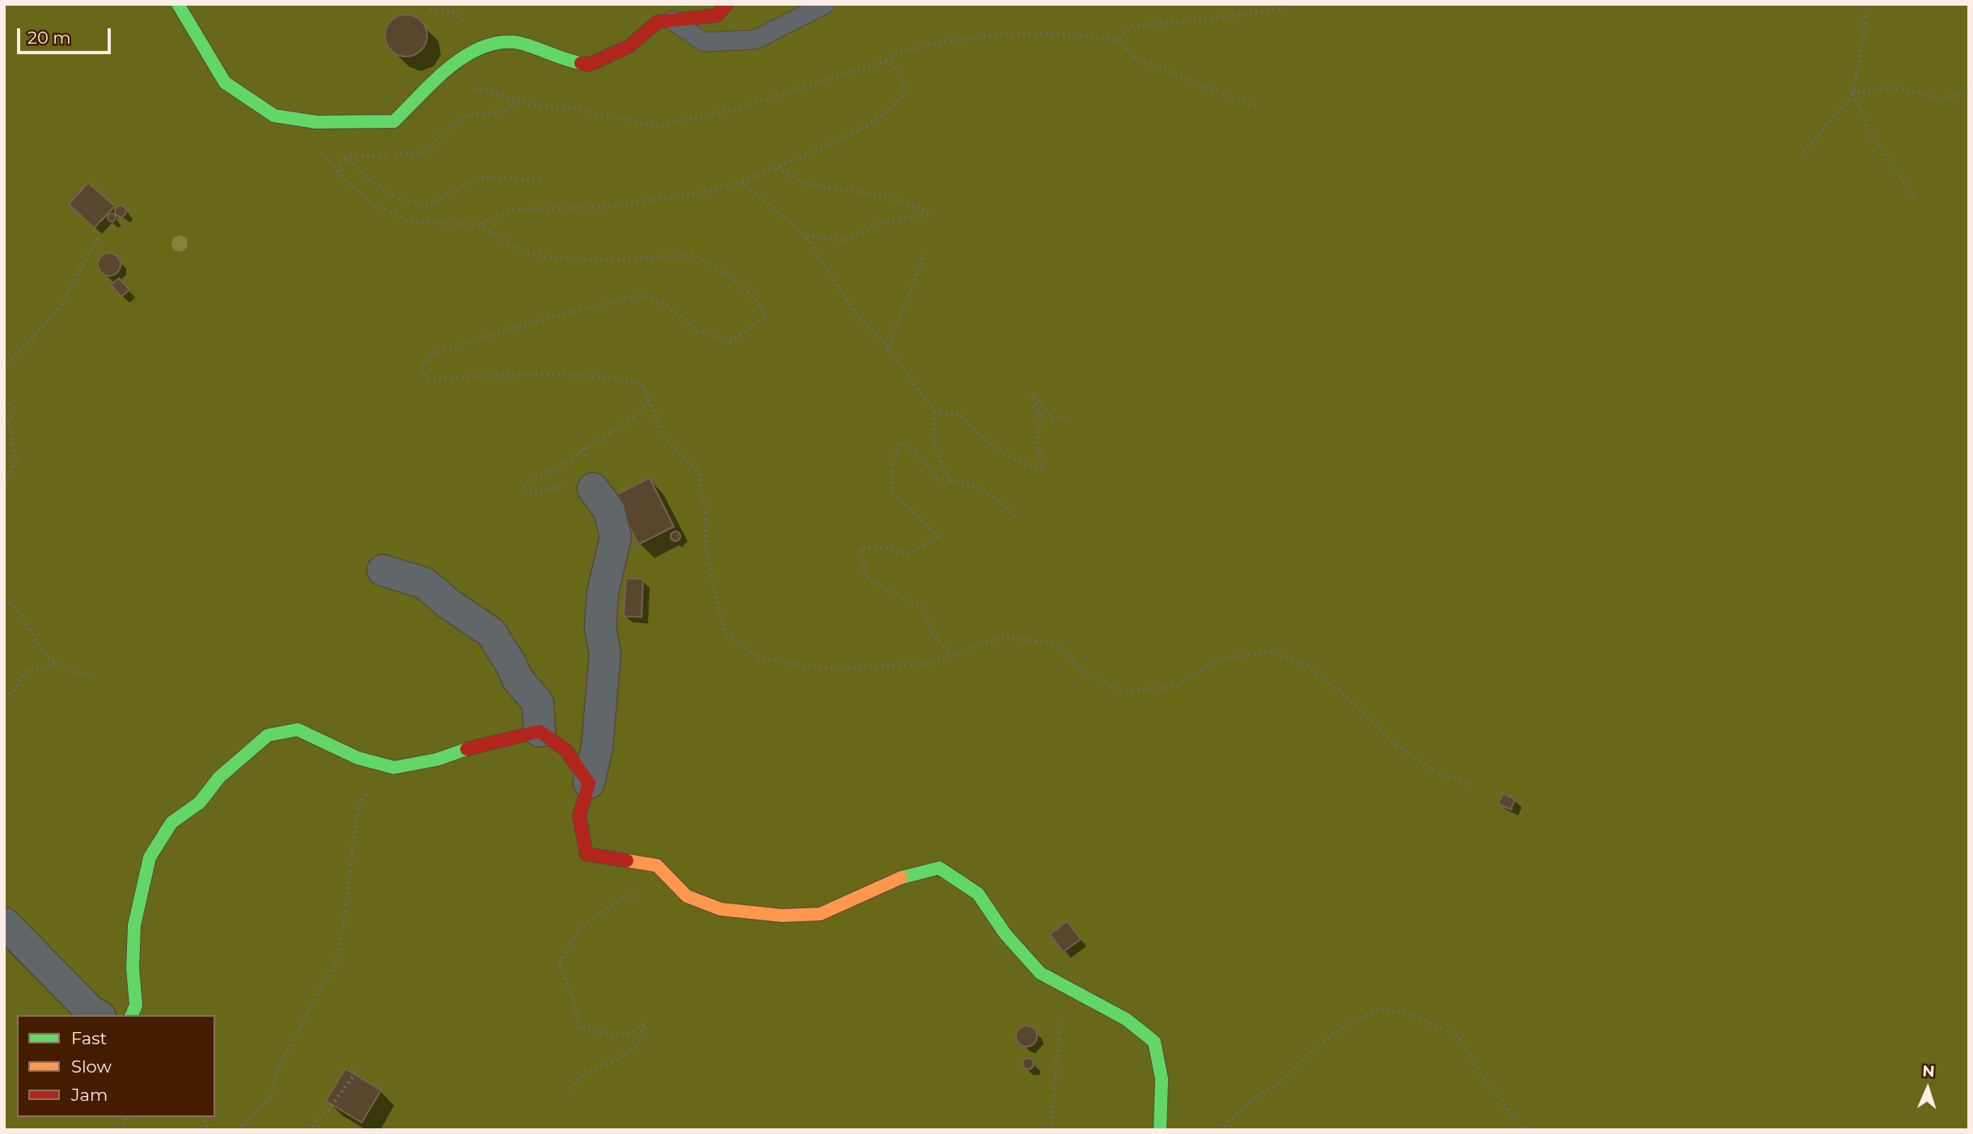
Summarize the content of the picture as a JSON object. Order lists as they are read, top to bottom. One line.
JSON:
{"legend":["Fast","Slow","Jam"],"scale_bar":"20 m","north":"top"}
